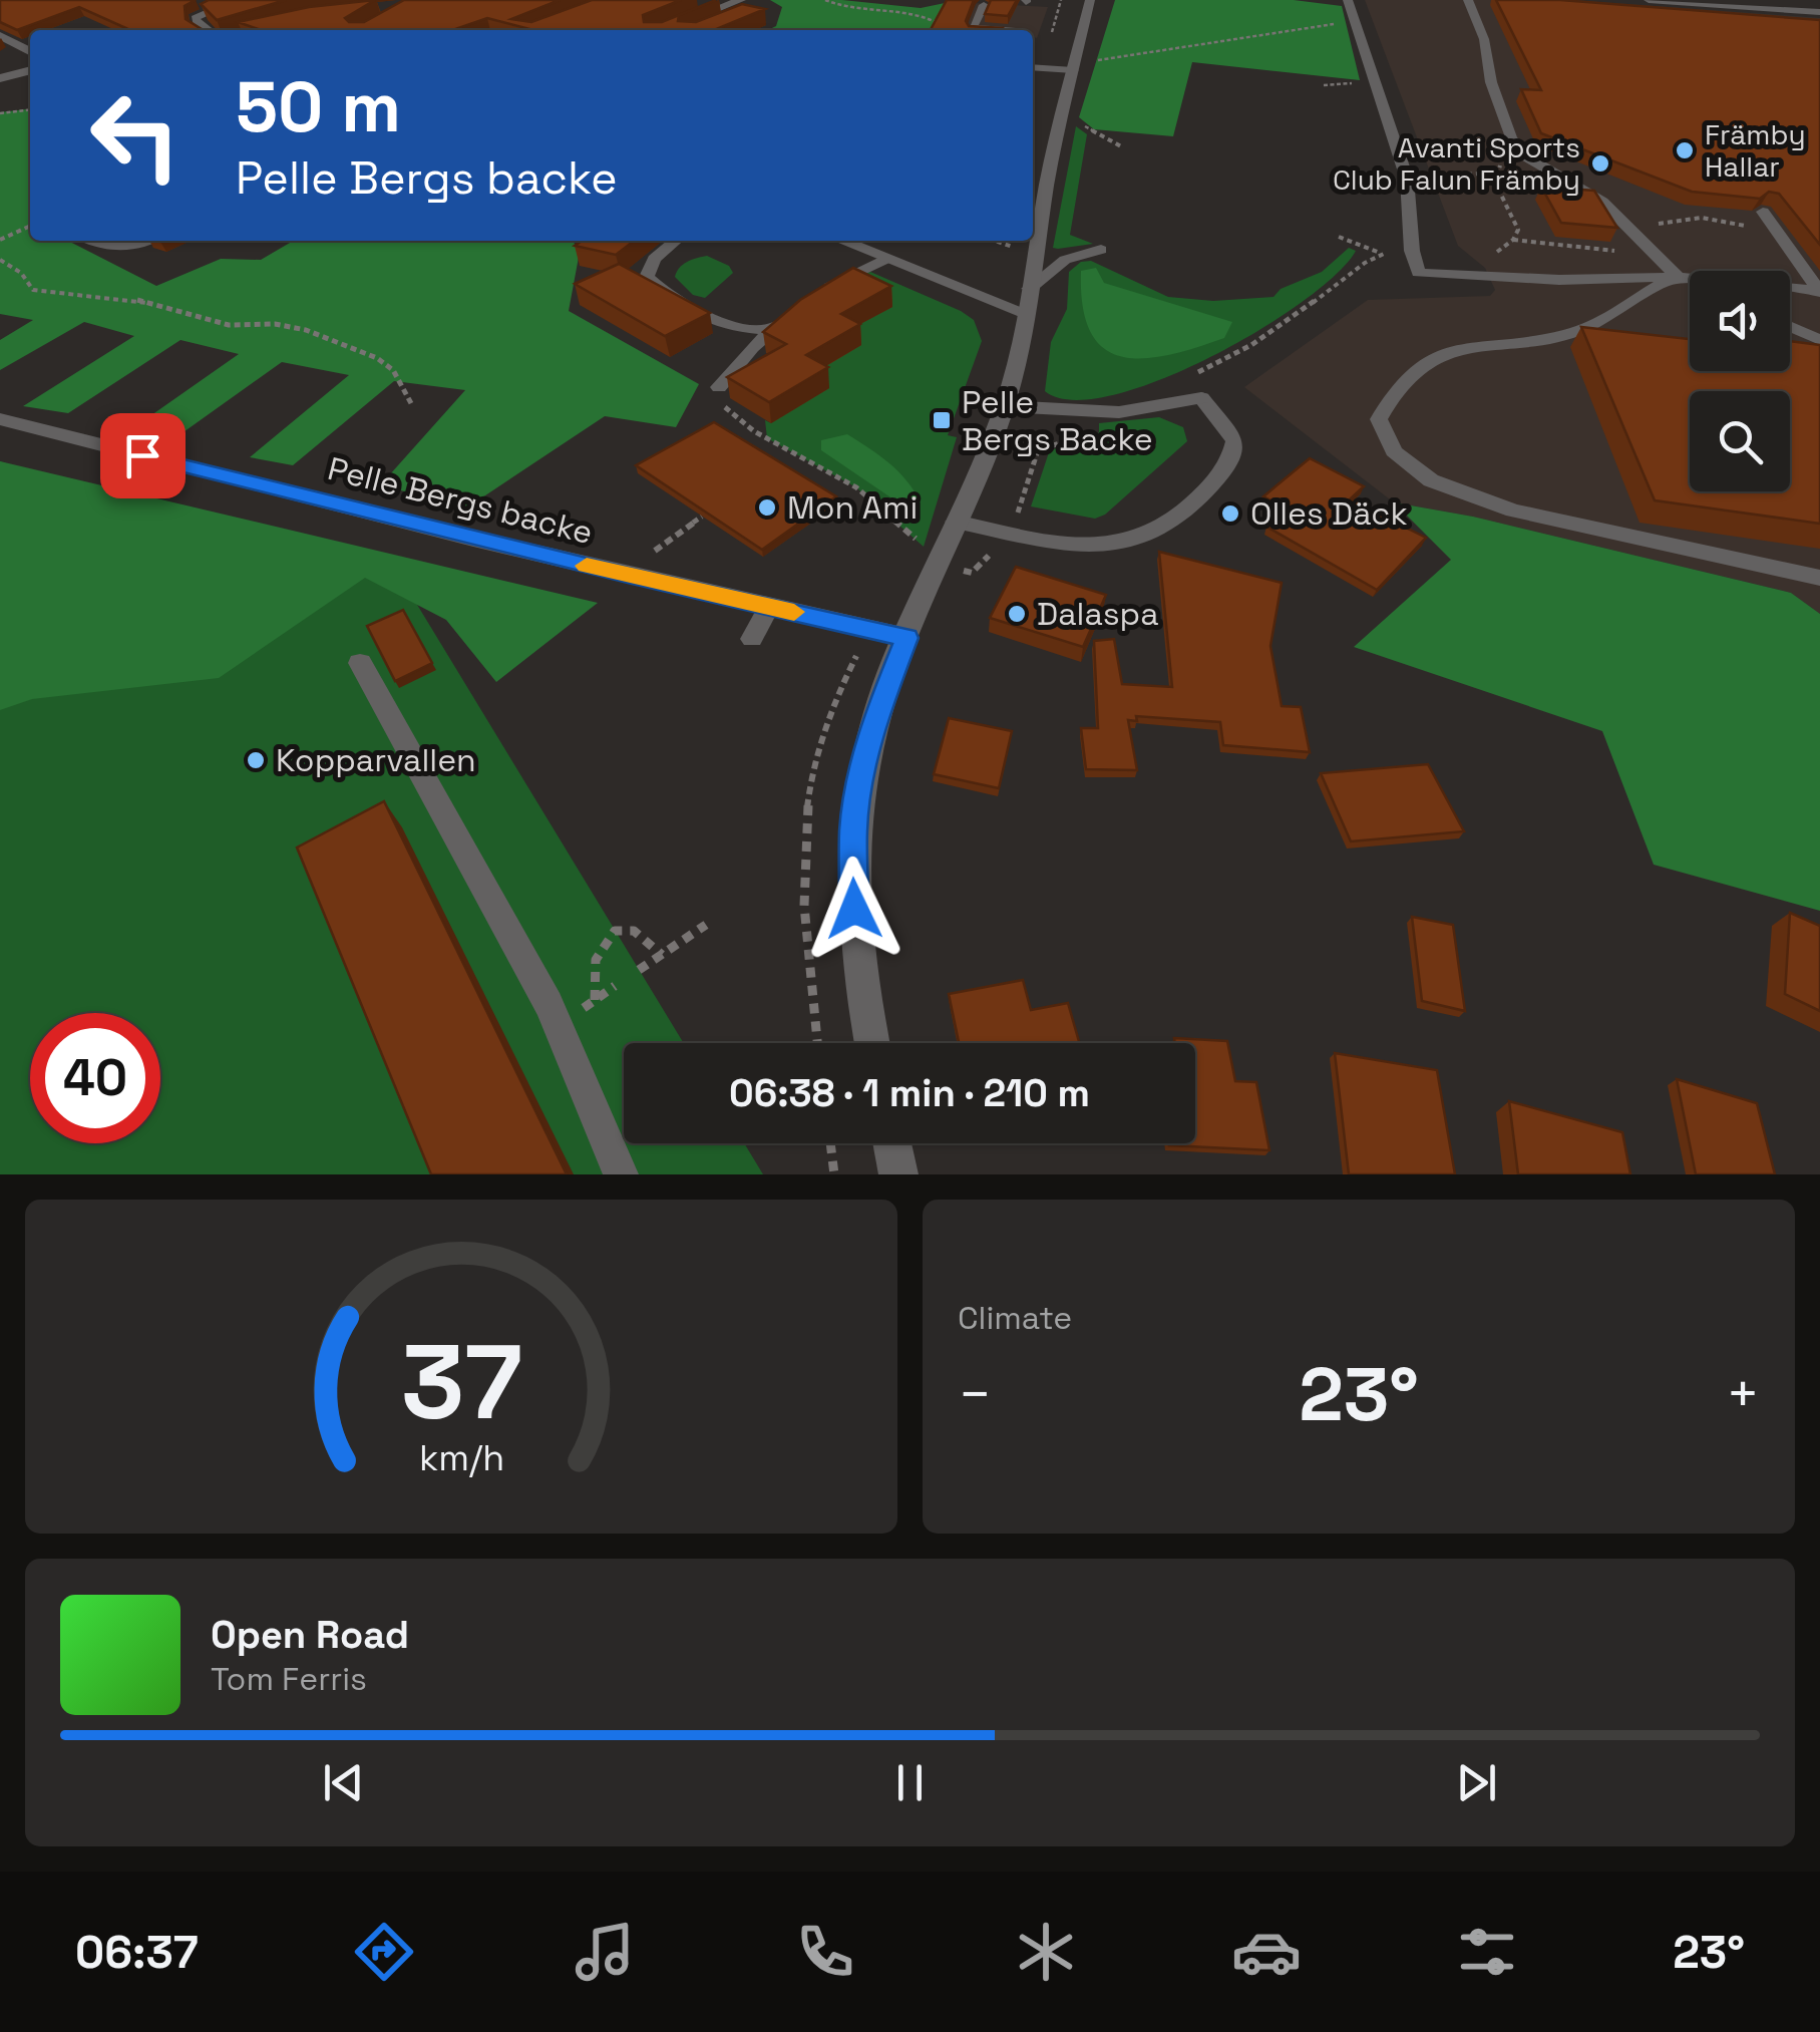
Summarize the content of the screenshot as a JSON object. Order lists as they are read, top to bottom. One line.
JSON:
{"streets":{"street":["Pelle Bergs backe"]},"places":{"other":["Främby Hallar","Avanti Sports Club Falun Främby","Mon Ami","Olles Däck","Dalaspa","Kopparvallen"],"transit":["Pelle Bergs Backe"]},"page":{"turn":["50 m","Pelle Bergs backe"],"limit":"40","trip":"06:38 · 1 min · 210 m","tile":"Climate","heat":["−","23°","+"],"song":["Open Road","Tom Ferris"],"tabs":["06:37","23°"],"gauge":["37","km/h"]}}
